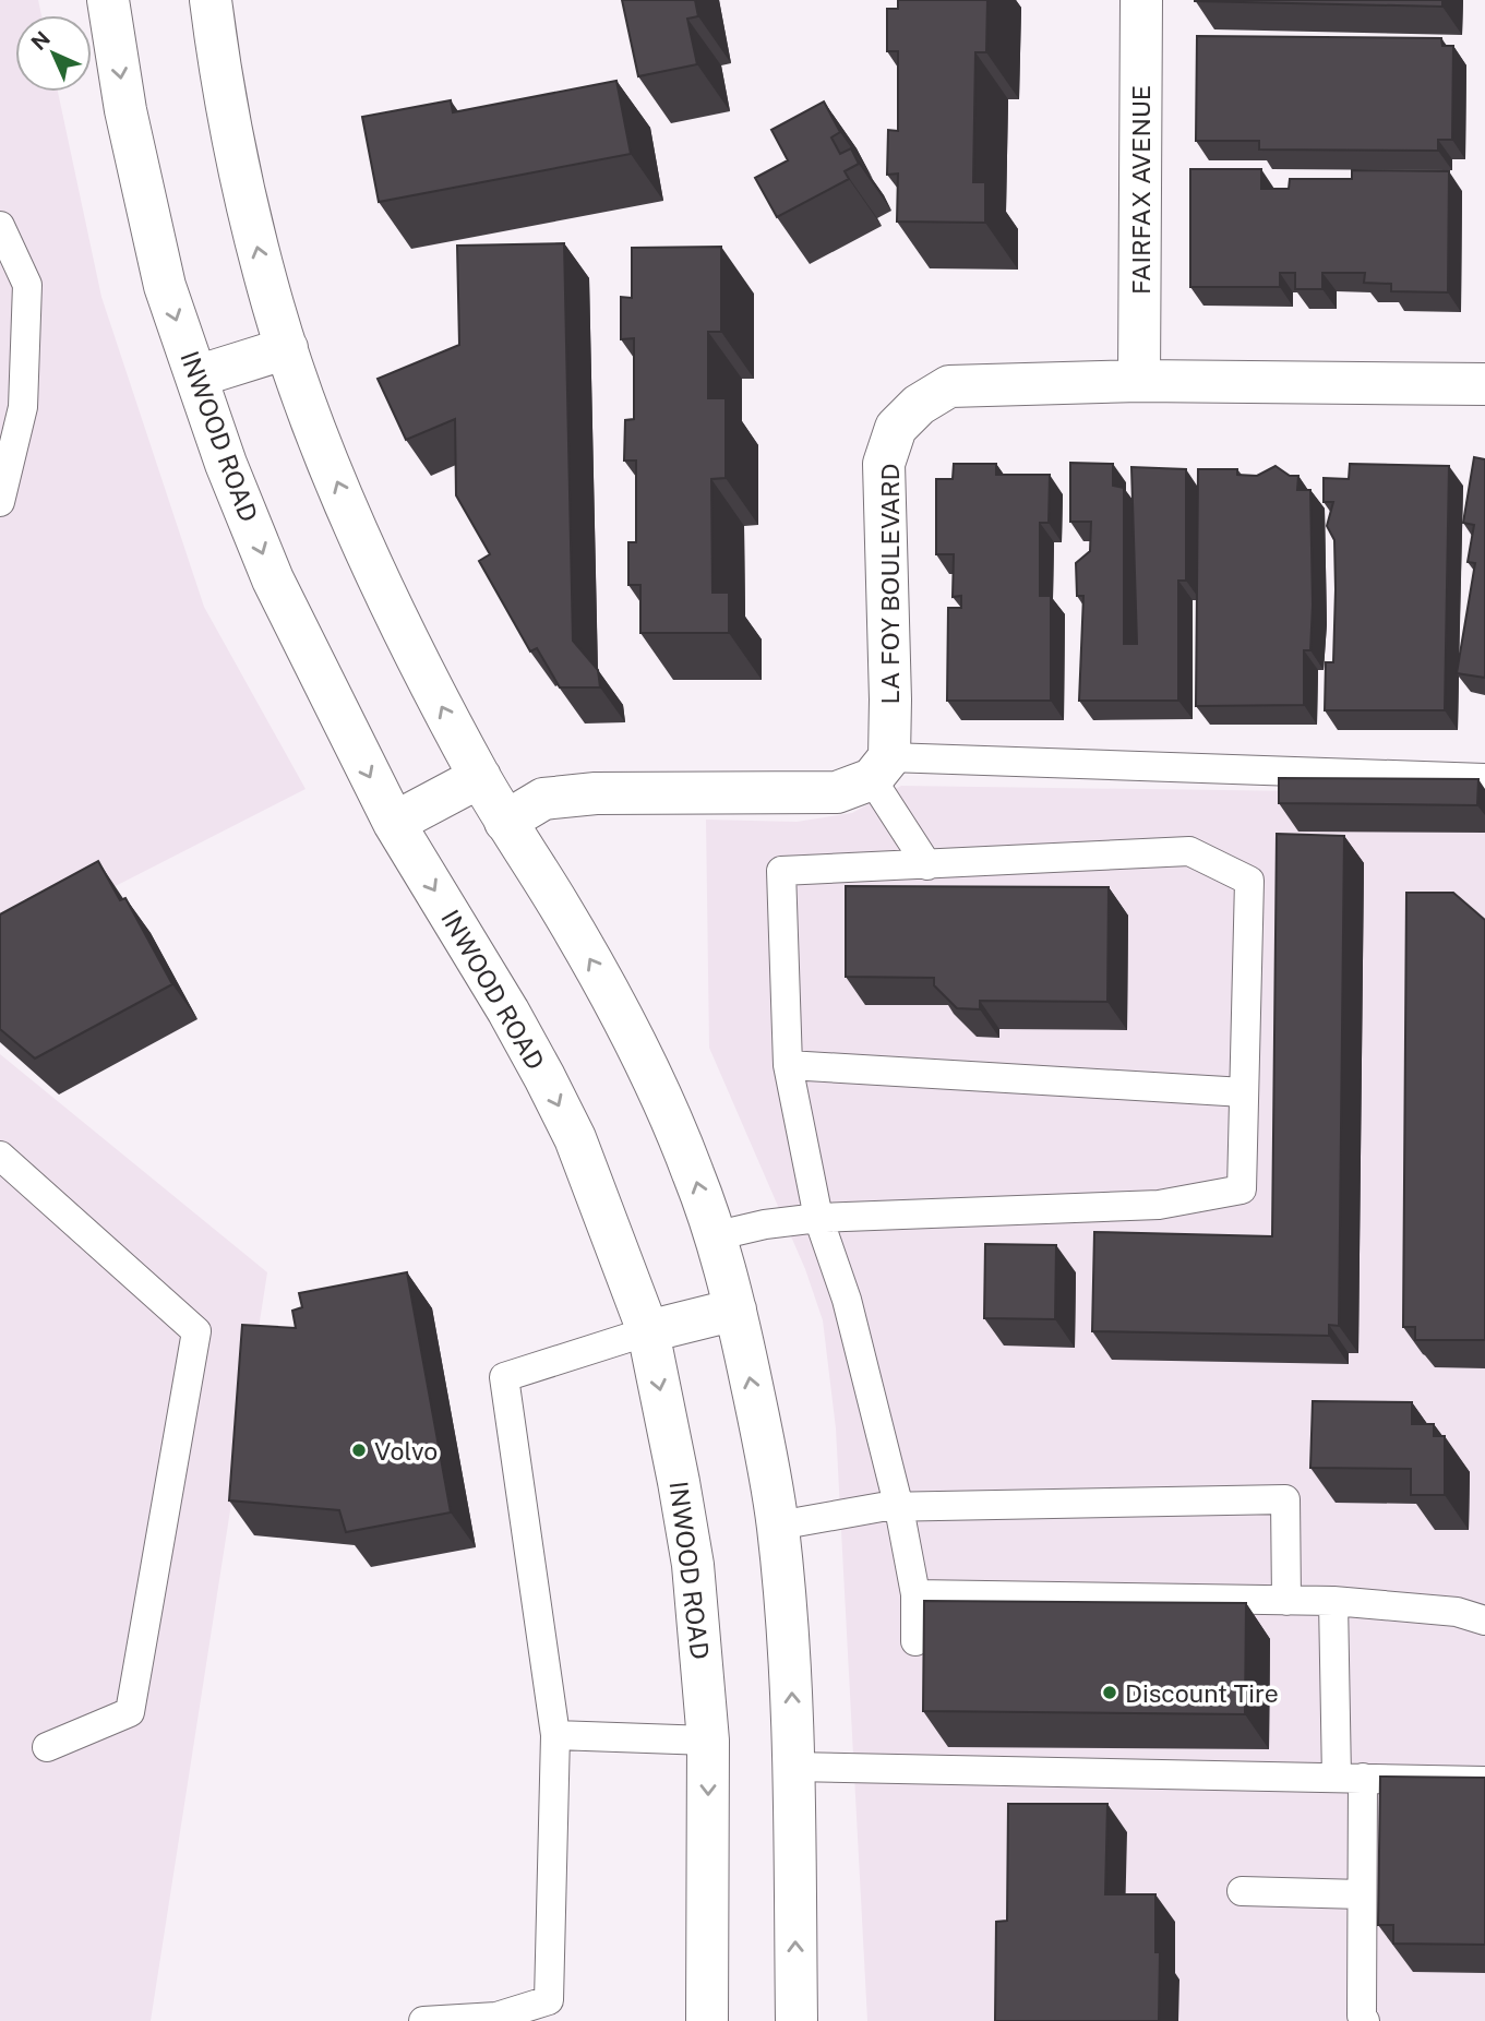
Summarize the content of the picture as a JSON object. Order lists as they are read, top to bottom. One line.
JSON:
{"streets":{"main road":["FAIRFAX AVENUE","INWOOD ROAD","LA FOY BOULEVARD"]},"crossings":[["FAIRFAX AVENUE","LA FOY BOULEVARD"]],"places":["Volvo","Discount Tire"],"north":"top left"}
